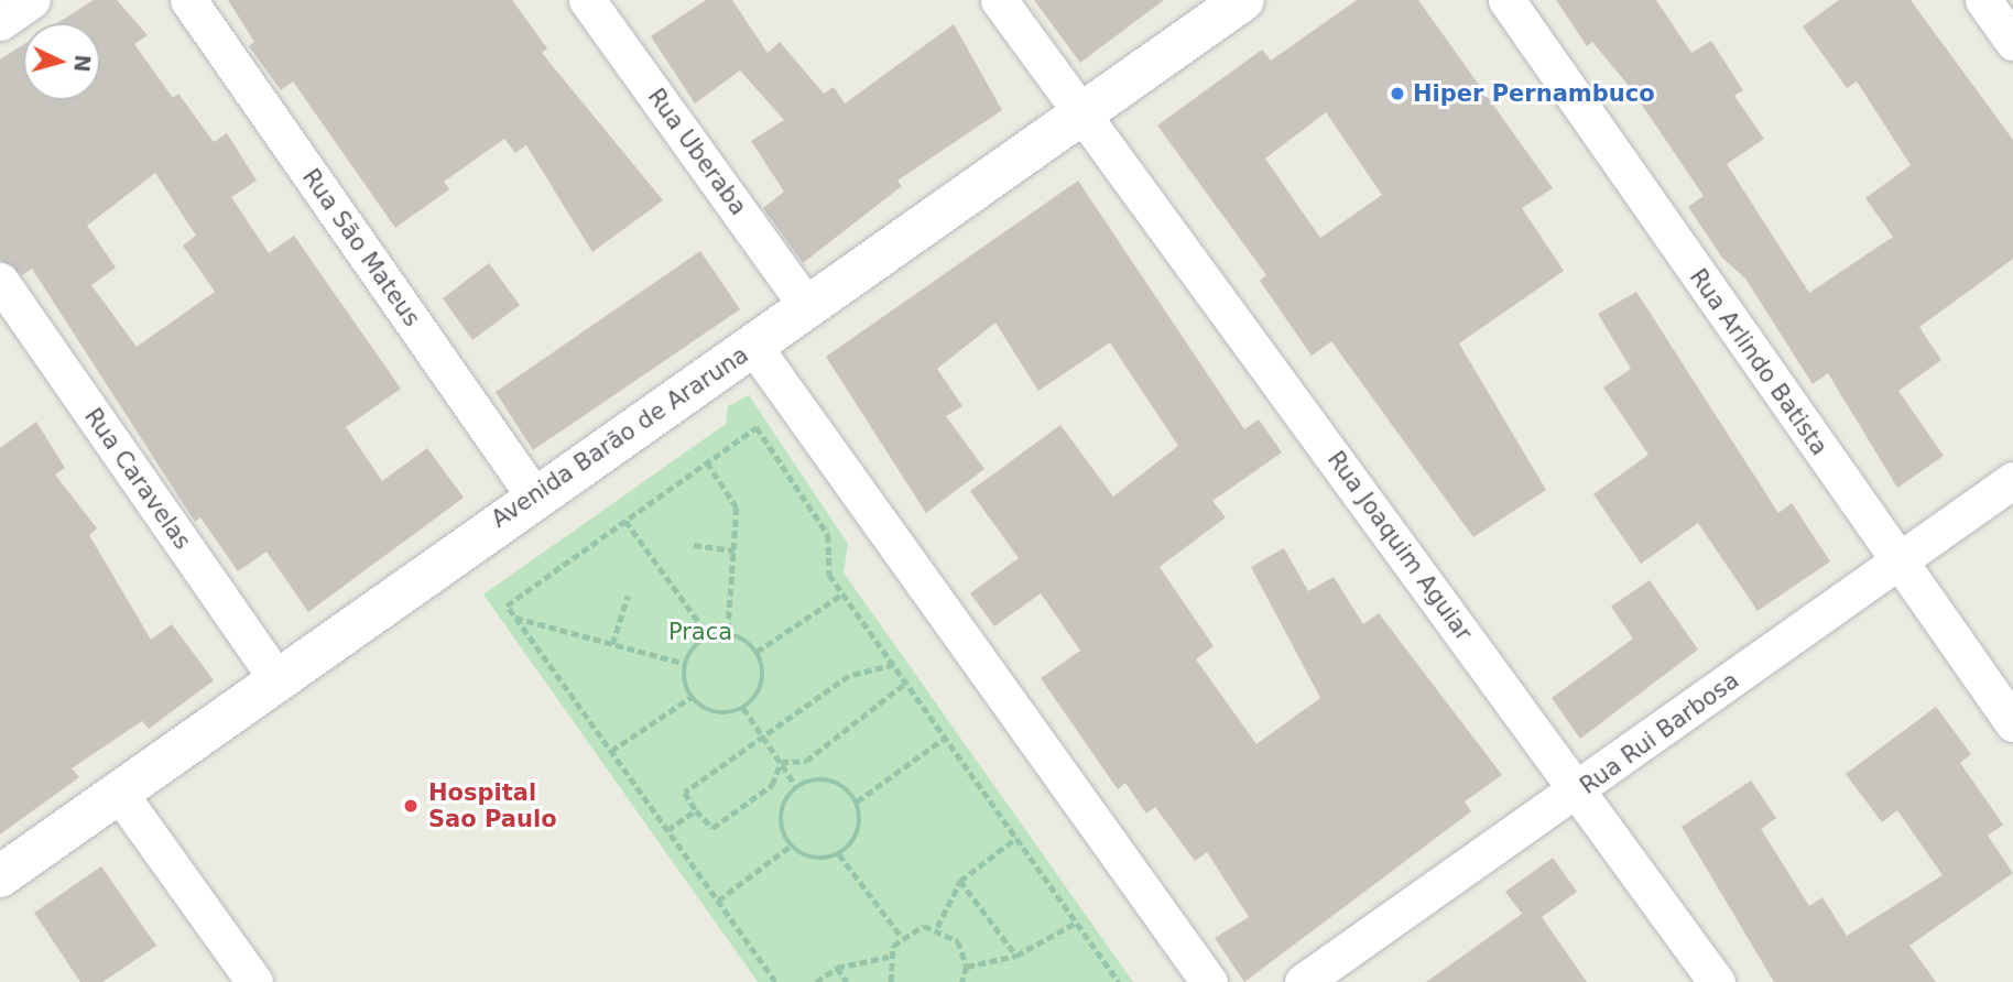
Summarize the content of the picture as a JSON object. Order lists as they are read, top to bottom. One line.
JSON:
{"streets":{"street":["Rua Uberaba","Rua São Mateus","Rua Arlindo Batista","Avenida Barão de Araruna","Rua Caravelas","Rua Joaquim Aguiar","Rua Rui Barbosa"]},"crossings":[["Rua Uberaba","Avenida Barão de Araruna"],["Rua São Mateus","Avenida Barão de Araruna"],["Rua Arlindo Batista","Rua Rui Barbosa"],["Avenida Barão de Araruna","Rua Caravelas"],["Avenida Barão de Araruna","Rua Joaquim Aguiar"],["Rua Joaquim Aguiar","Rua Rui Barbosa"]],"parks":["Praca"],"places":["Hiper Pernambuco","Hospital Sao Paulo"],"north":"right"}
